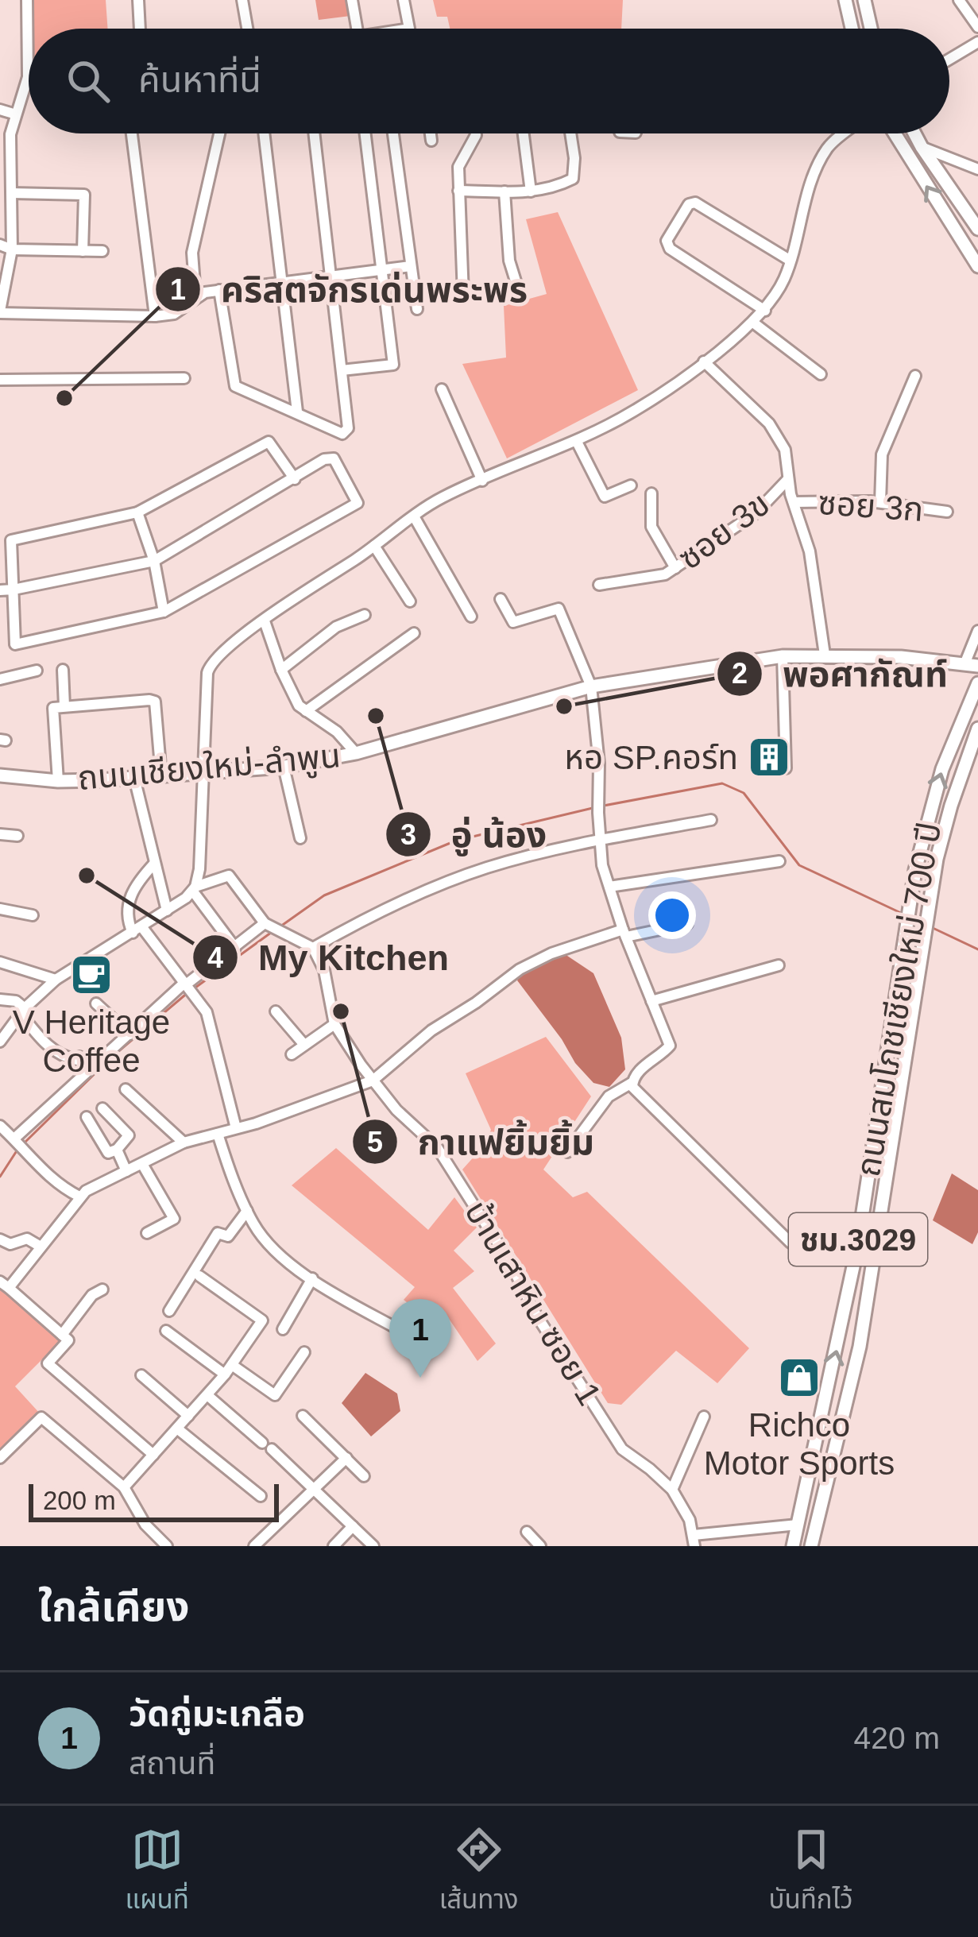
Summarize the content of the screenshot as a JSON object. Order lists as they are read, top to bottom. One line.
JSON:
{"streets":{"main road":["ถนนเชียงใหม่-ลำพูน","ถนนสมโภชเชียงใหม่ 700 ปี","ชม.3029"],"street":["ซอย 3ก","ซอย 3ข","บ้านเสาหิน ซอย 1"]},"places":{"other":["คริสตจักรเด่นพระพร","พอศากัณท์","อู่ น้อง","My Kitchen","กาแฟยิ้มยิ้ม"],"building":["หอ SP.คอร์ท"],"cafe":["V Heritage Coffee"],"shop":["Richco Motor Sports"]},"scale_bar":"200 m","page":{"search":"ค้นหาที่นี่","pins":"1","scale":"200 m","heading":"ใกล้เคียง","list":[{"mark":"1","name":"วัดกู่มะเกลือ","note":"สถานที่","value":"420 m"}],"nav":["แผนที่","เส้นทาง","บันทึกไว้"]}}
